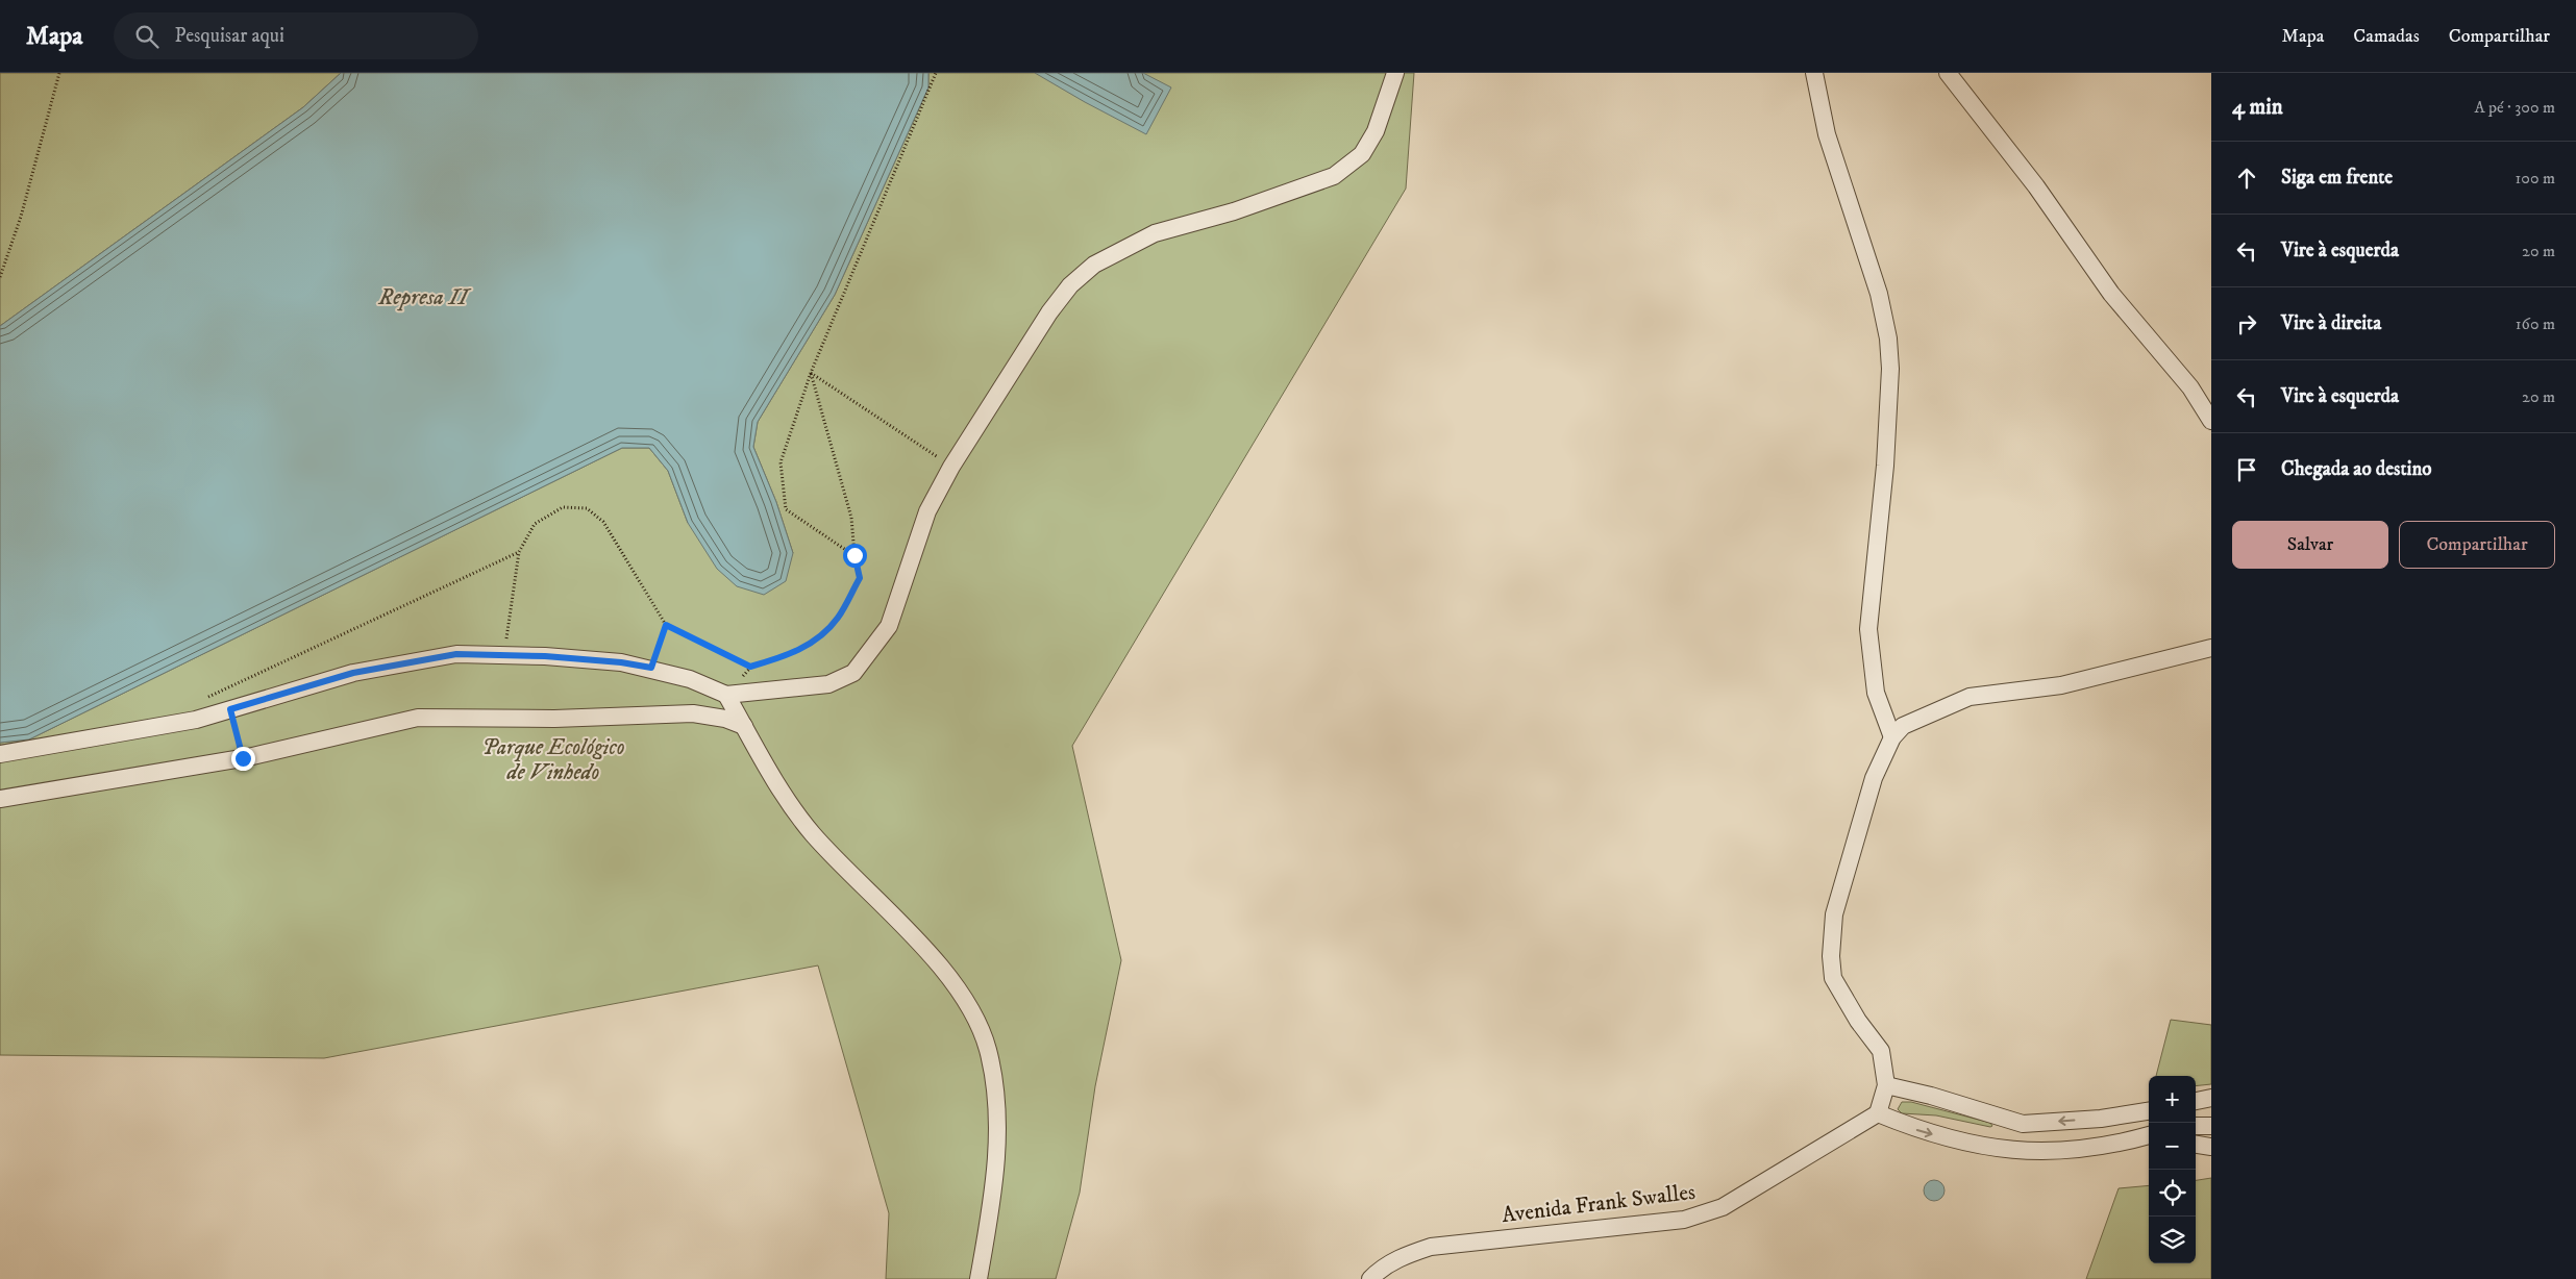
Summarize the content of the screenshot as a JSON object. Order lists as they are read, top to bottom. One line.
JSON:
{"streets":{"street":["Avenida Frank Swalles"]},"water":["Represa II"],"parks":["Parque Ecológico de Vinhedo"],"page":{"header":"Mapa","search":"Pesquisar aqui","nav":["Mapa","Camadas","Compartilhar"],"heading":["4 min","A pé · 300 m"],"list":[["Siga em frente","100 m"],["Vire à esquerda","20 m"],["Vire à direita","160 m"],["Vire à esquerda","20 m"],"Chegada ao destino"],"buttons":["Salvar","Compartilhar"],"map_buttons":["+","−"]}}
